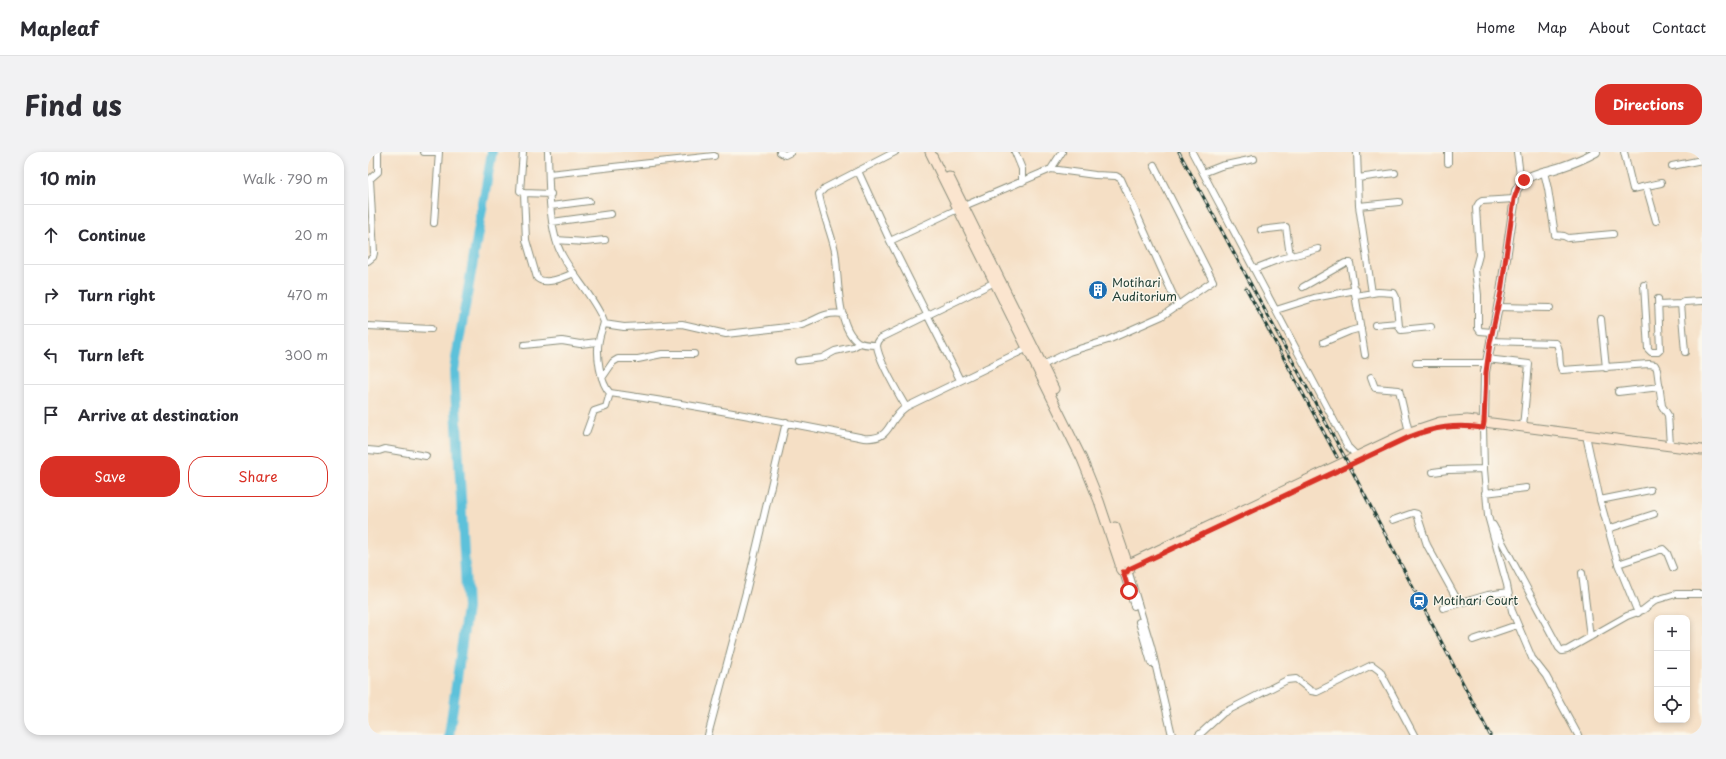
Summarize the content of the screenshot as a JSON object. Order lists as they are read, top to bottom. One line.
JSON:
{"places":{"building":["Motihari Auditorium"],"station":["Motihari Court"]},"page":{"header":"Mapleaf","nav":["Home","Map","About","Contact"],"title":"Find us","buttons":["Directions",["Save","Share"]],"heading":["10 min","Walk · 790 m"],"list":[["Continue","20 m"],["Turn right","470 m"],["Turn left","300 m"],"Arrive at destination"],"map_buttons":["+","−"]}}
